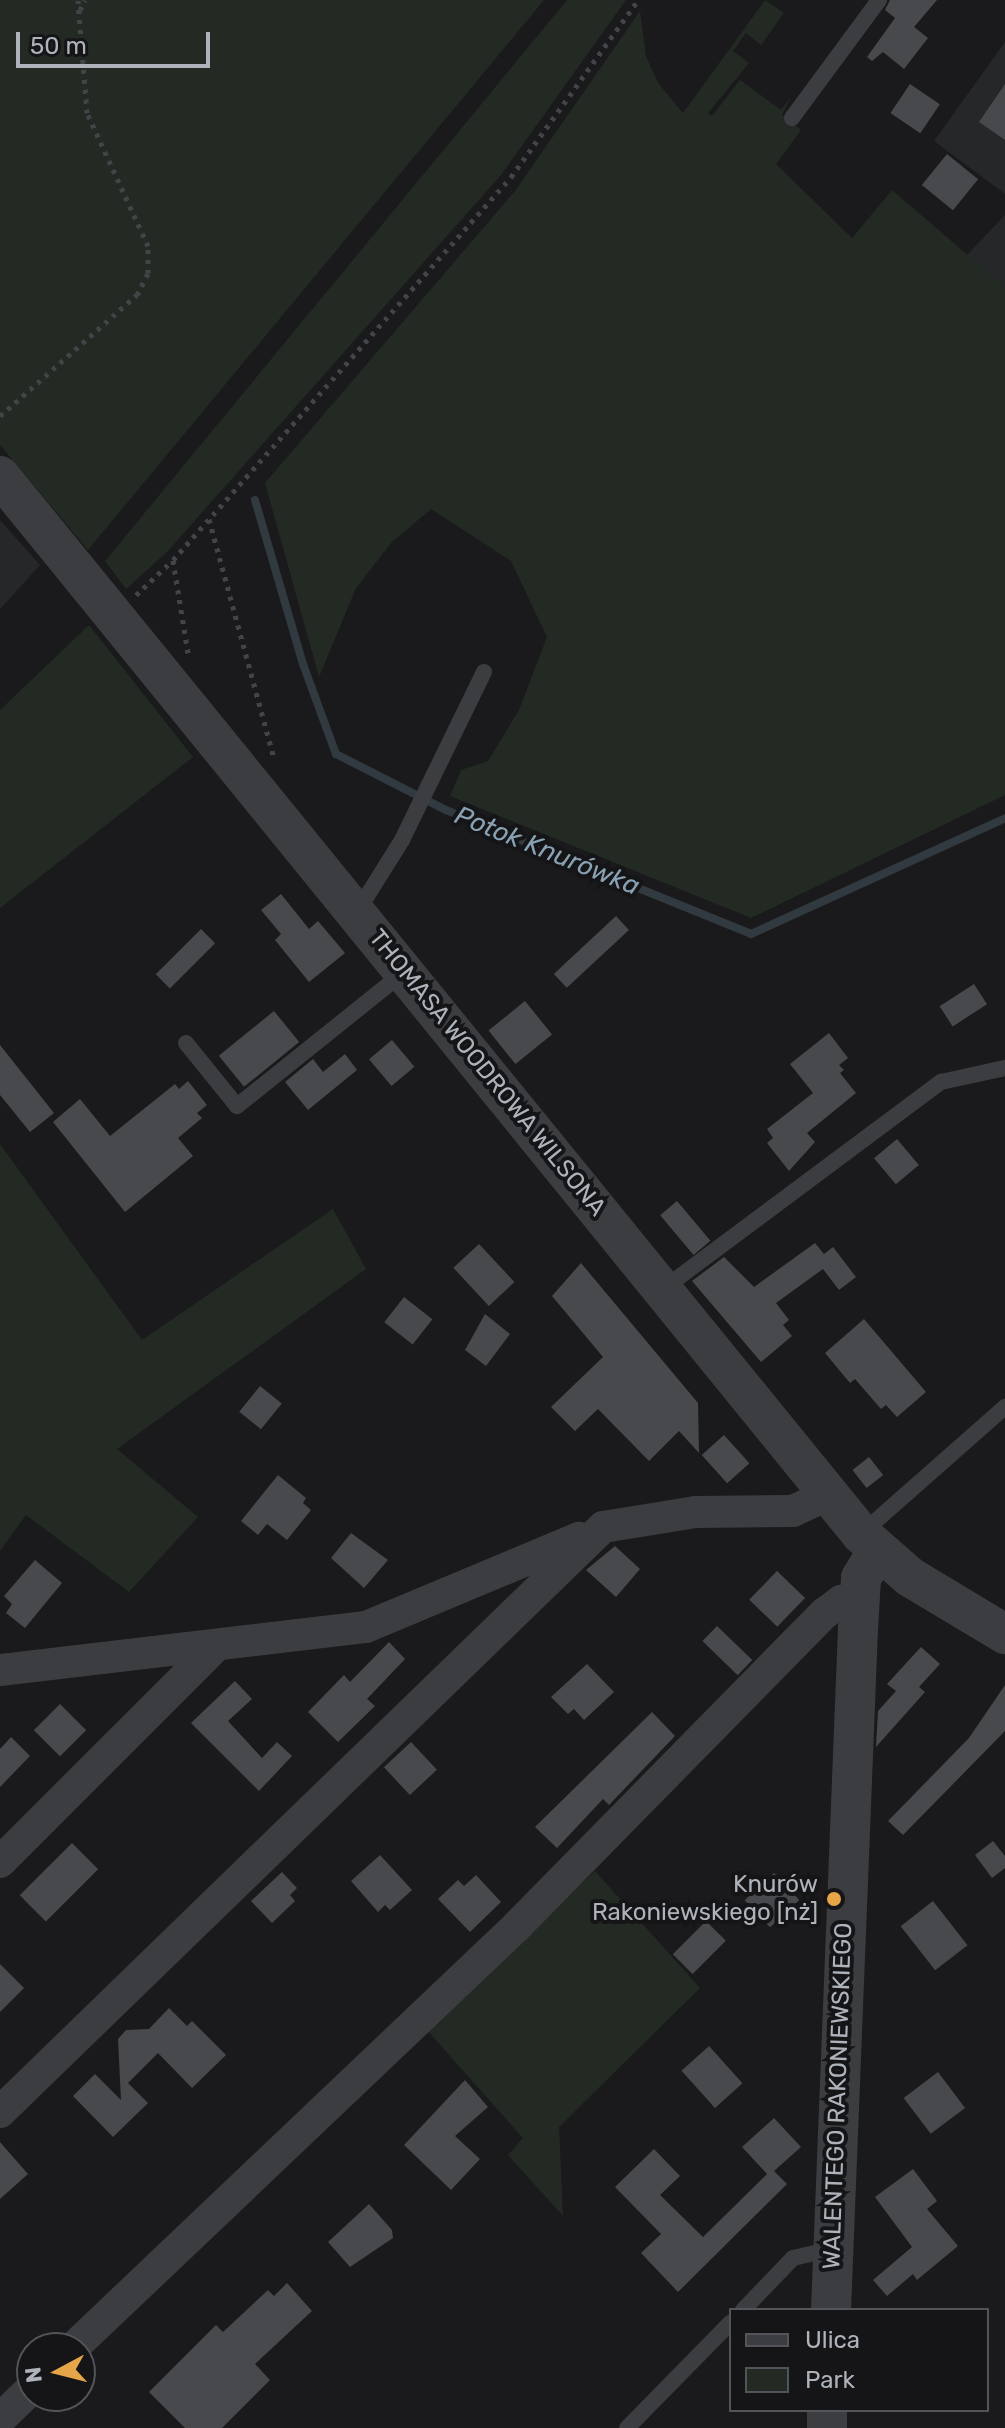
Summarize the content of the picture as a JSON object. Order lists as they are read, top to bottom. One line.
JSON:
{"streets":{"street":["THOMASA WOODROWA WILSONA","WALENTEGO RAKONIEWSKIEGO"]},"crossings":[["THOMASA WOODROWA WILSONA","WALENTEGO RAKONIEWSKIEGO"]],"water":["Potok Knurówka"],"places":["Knurów Rakoniewskiego [nż]"],"legend":["Ulica","Park"],"scale_bar":"50 m","north":"left"}
